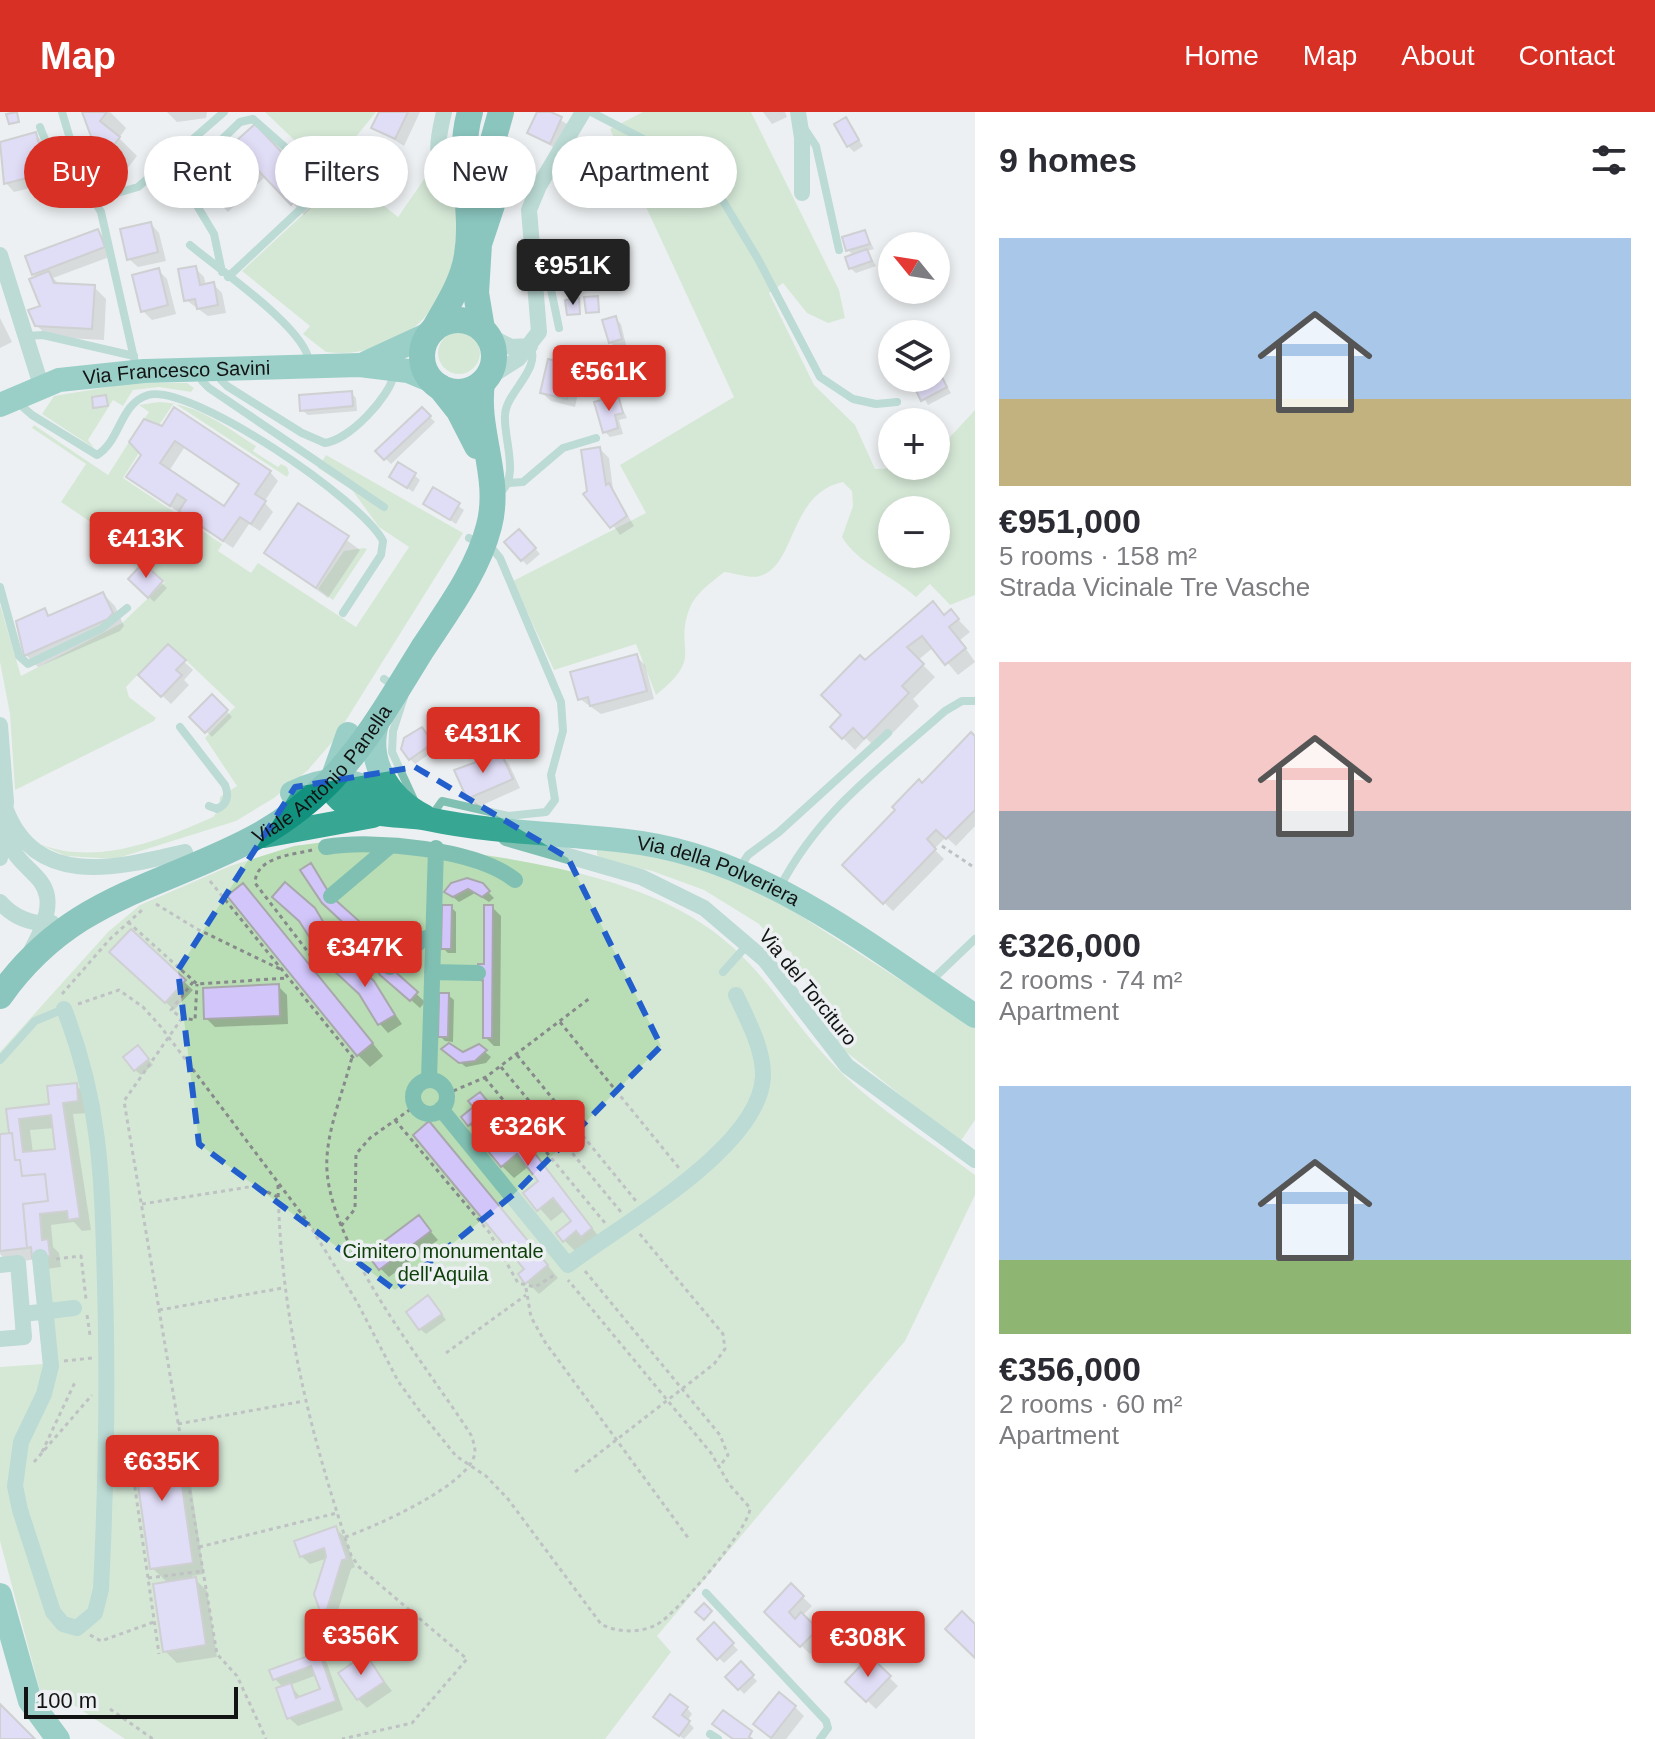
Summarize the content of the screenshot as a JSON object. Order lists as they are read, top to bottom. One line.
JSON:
{"streets":{"main road":["Via Francesco Savini","Viale Antonio Panella","Via della Polveriera"],"street":["Via del Torcituro"]},"crossings":[["Via Francesco Savini","Viale Antonio Panella"],["Viale Antonio Panella","Via della Polveriera"],["Via della Polveriera","Via del Torcituro"]],"parks":["Cimitero monumentale dell'Aquila"],"scale_bar":"100 m","north":"top left","page":{"header":"Map","nav":["Home","Map","About","Contact"],"heading":"9 homes","chip":["Buy","Rent","Filters","New","Apartment"],"list":[{"name":"€951,000","note":"5 rooms · 158 m² · Strada Vicinale Tre Vasche"},{"name":"€326,000","note":"2 rooms · 74 m² · Apartment"},{"name":"€356,000","note":"2 rooms · 60 m² · Apartment"}],"map_buttons":["+","−"],"price":["€951K","€561K","€413K","€431K","€347K","€326K","€635K","€356K","€308K"],"scale":"100 m"}}
